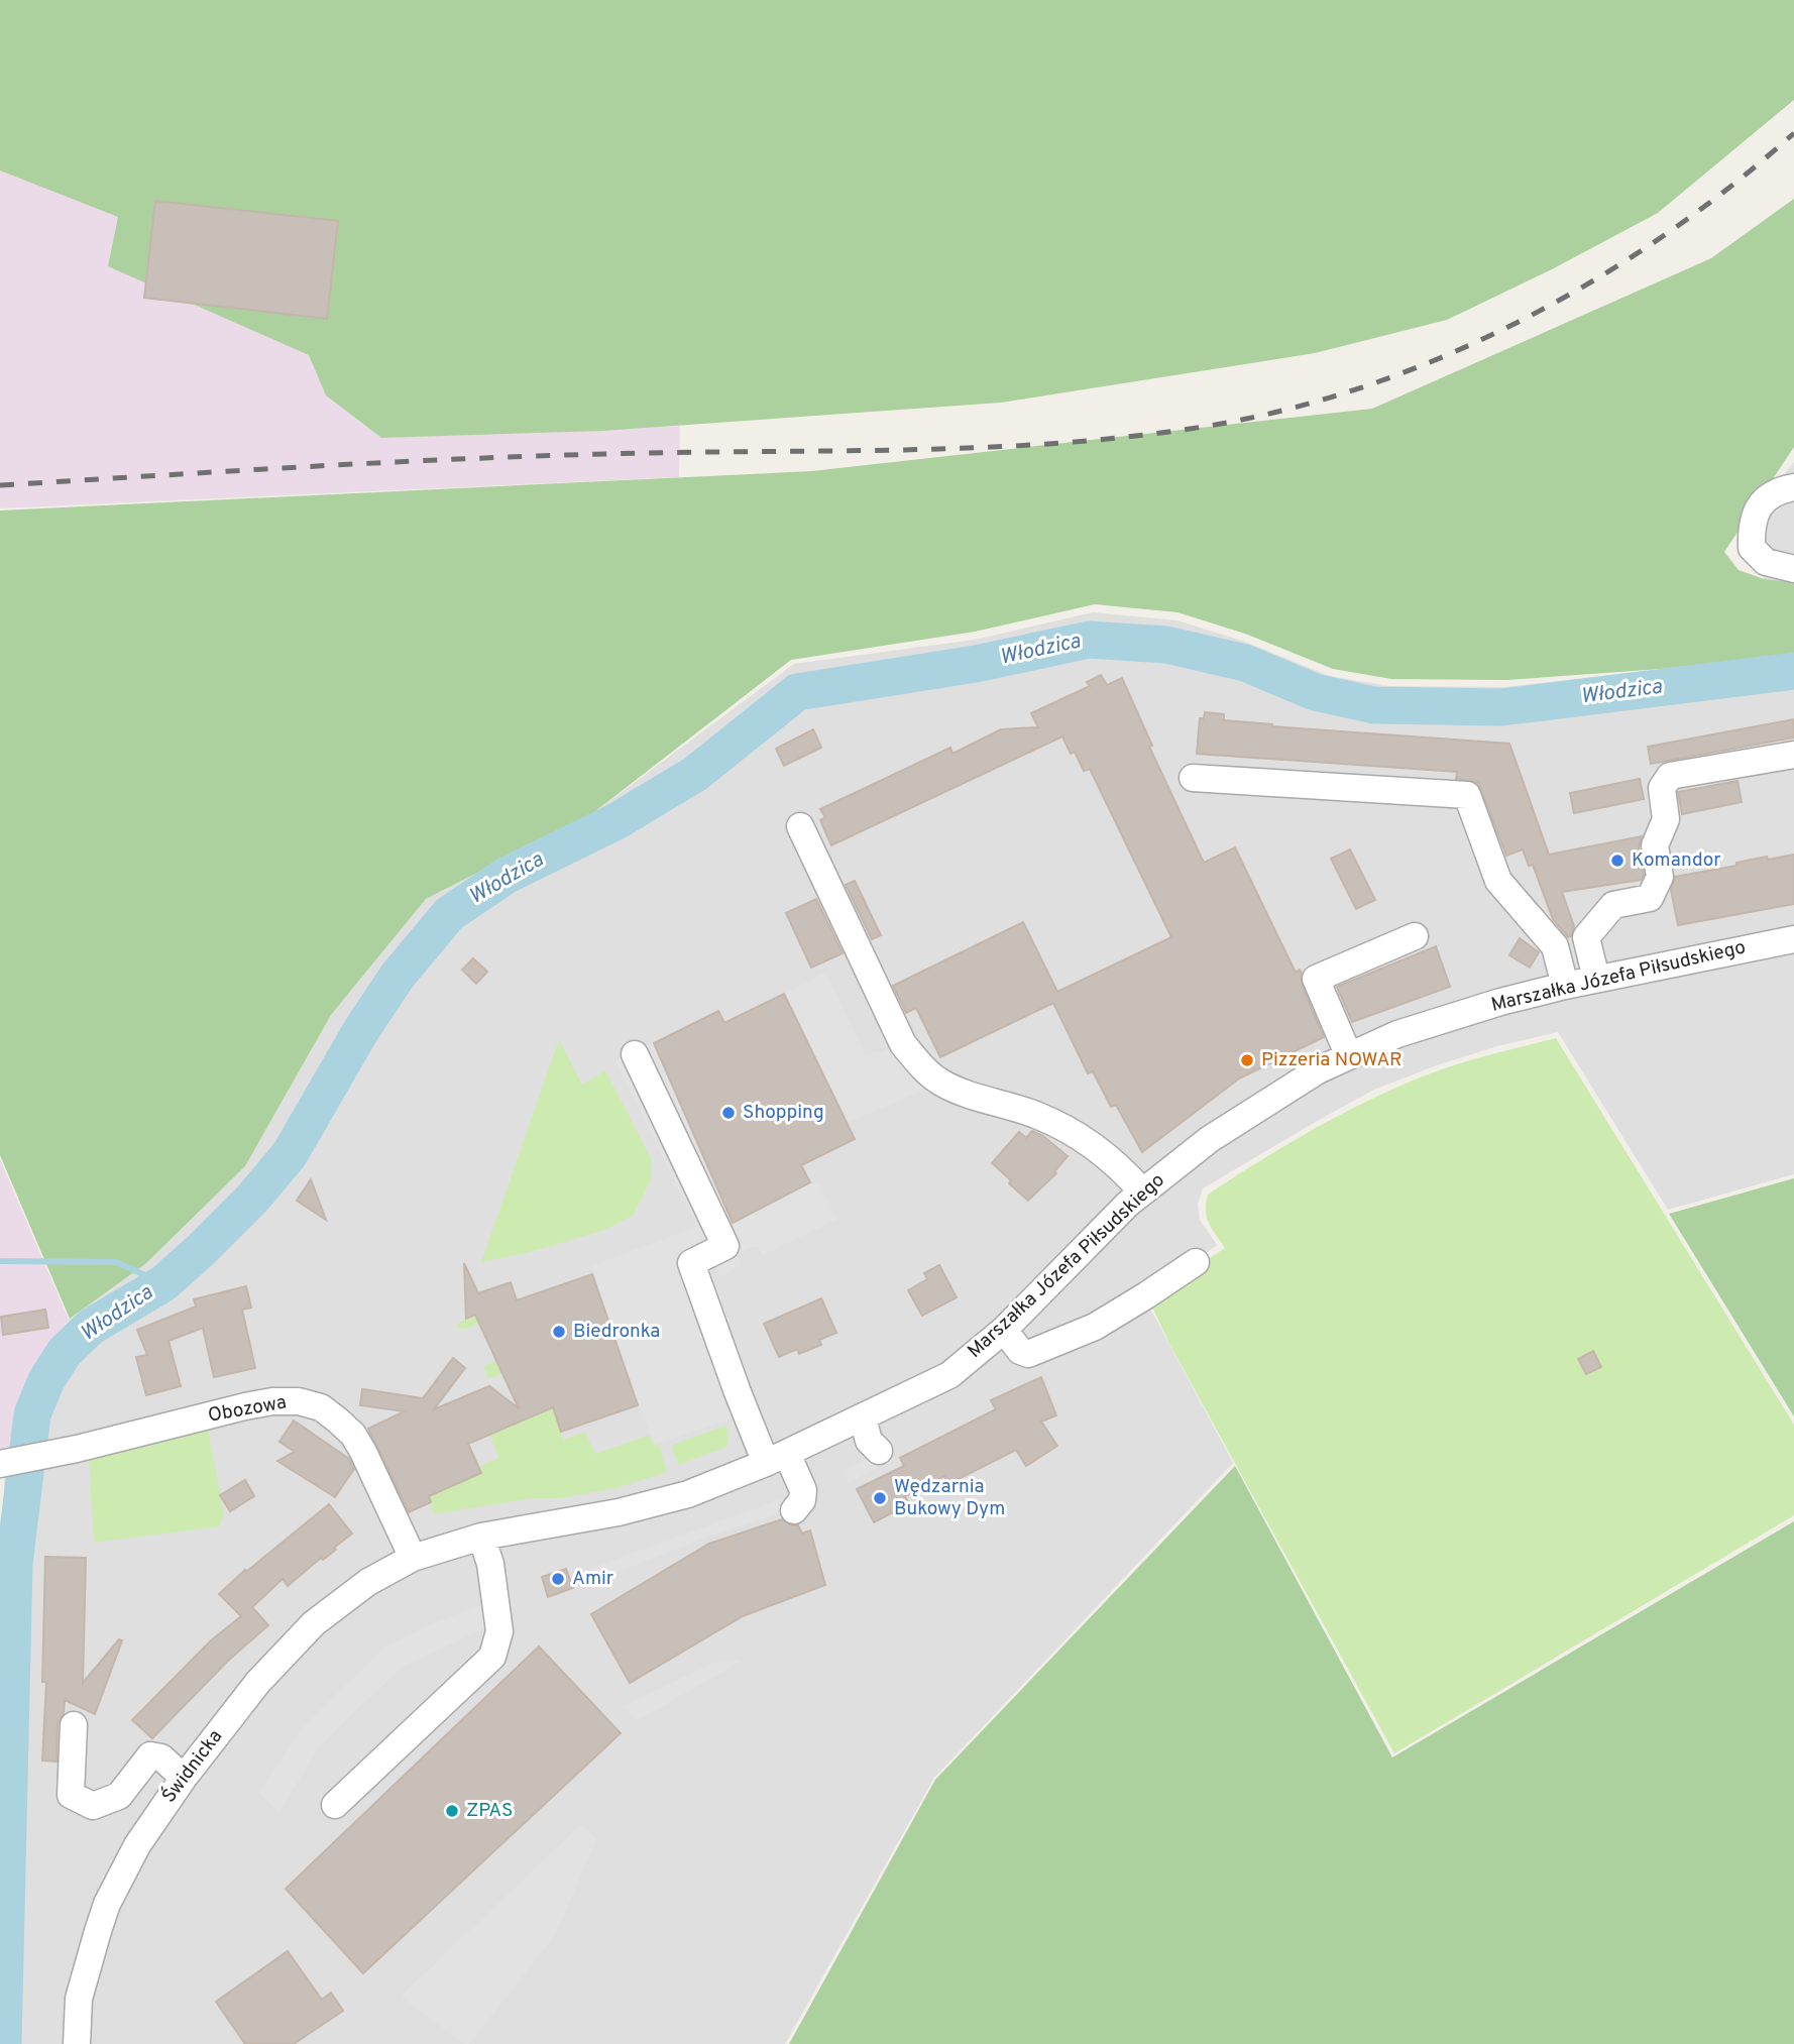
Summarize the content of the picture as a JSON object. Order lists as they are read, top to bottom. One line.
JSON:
{"streets":{"street":["Marszałka Józefa Piłsudskiego","Obozowa","Świdnicka"]},"crossings":[["Marszałka Józefa Piłsudskiego","Obozowa"],["Marszałka Józefa Piłsudskiego","Świdnicka"],["Obozowa","Świdnicka"]],"water":["Włodzica"],"places":["Komandor","Pizzeria NOWAR","Shopping","Biedronka","Wędzarnia Bukowy Dym","Amir","ZPAS"]}
